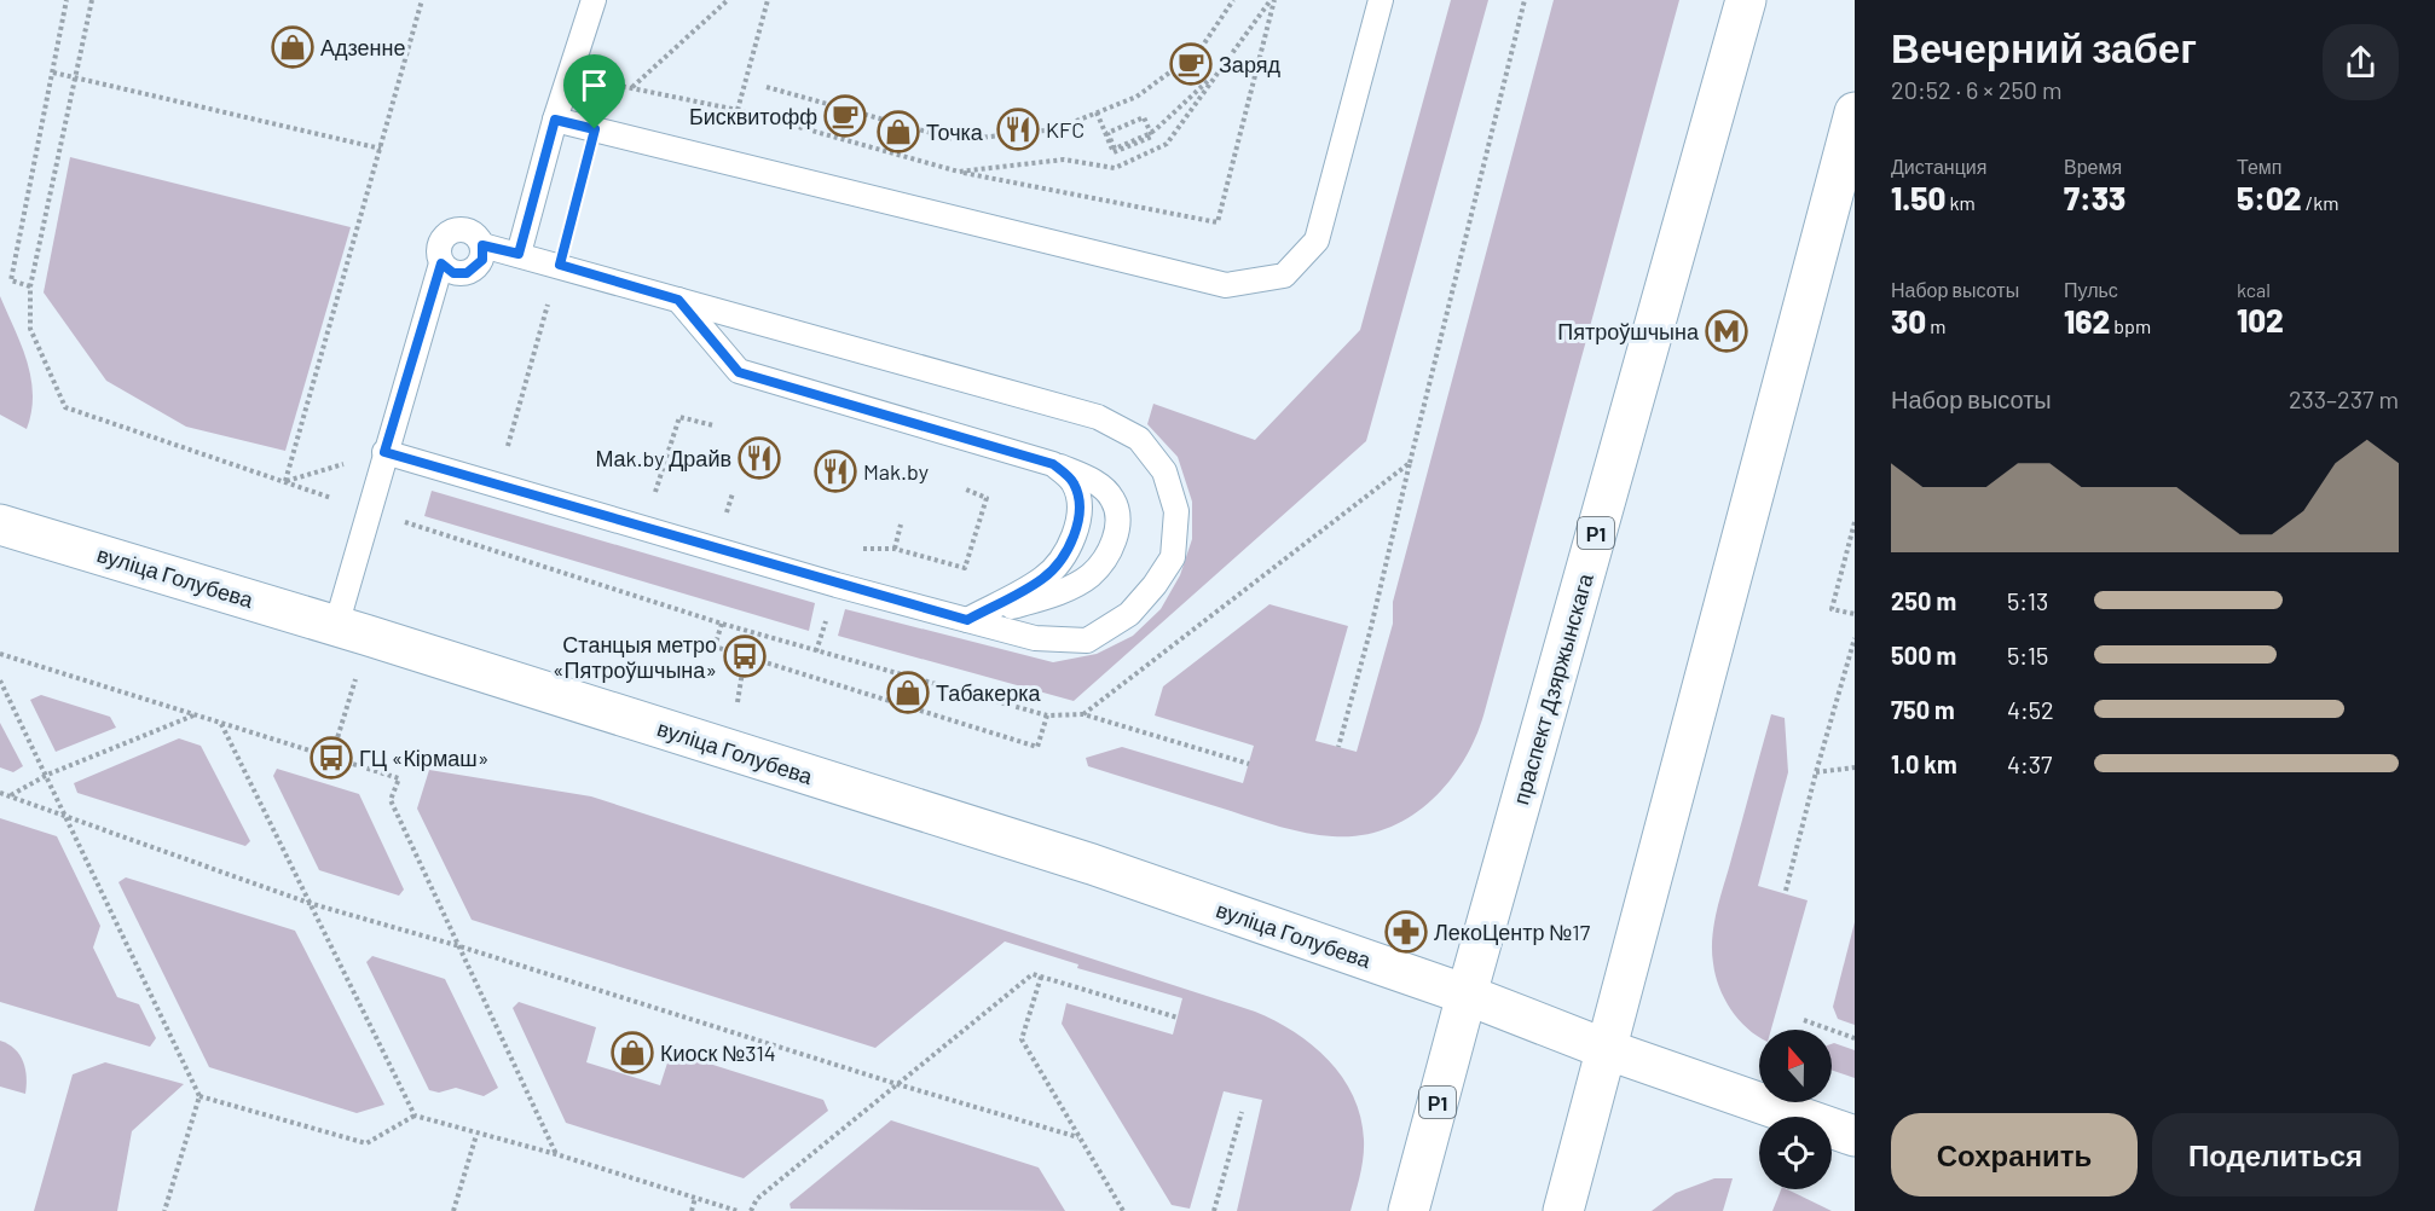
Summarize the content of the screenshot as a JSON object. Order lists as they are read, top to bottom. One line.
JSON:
{"streets":{"main road":["Р1","вуліца Голубева","праспект Дзяржынскага"]},"crossings":[["вуліца Голубева","праспект Дзяржынскага"]],"places":{"shop":["Адзенне","Точка","Табакерка","Киоск №314"],"cafe":["Заряд","Бисквитофф"],"restaurant":["KFC","Маk.by Драйв","Mak.by"],"metro station":["Пятроўшчына"],"bus stop":["Станцыя метро «Пятроўшчына»","ГЦ «Кірмаш»"],"pharmacy":["ЛекоЦентр №17"]},"north":"top","page":{"heading":["Вечерний забег","20:52 · 6 × 250 m"],"stats":[["Дистанция","1.50 km"],["Время","7:33"],["Темп","5:02 /km"],["Набор высоты","30 m"],["Пульс","162 bpm"],["kcal","102"]],"chart":["Набор высоты","233–237 m"],"list":[{"name":"250 m","note":"5:13"},{"name":"500 m","note":"5:15"},{"name":"750 m","note":"4:52"},{"name":"1.0 km","note":"4:37"}],"buttons":["Сохранить","Поделиться"]}}
